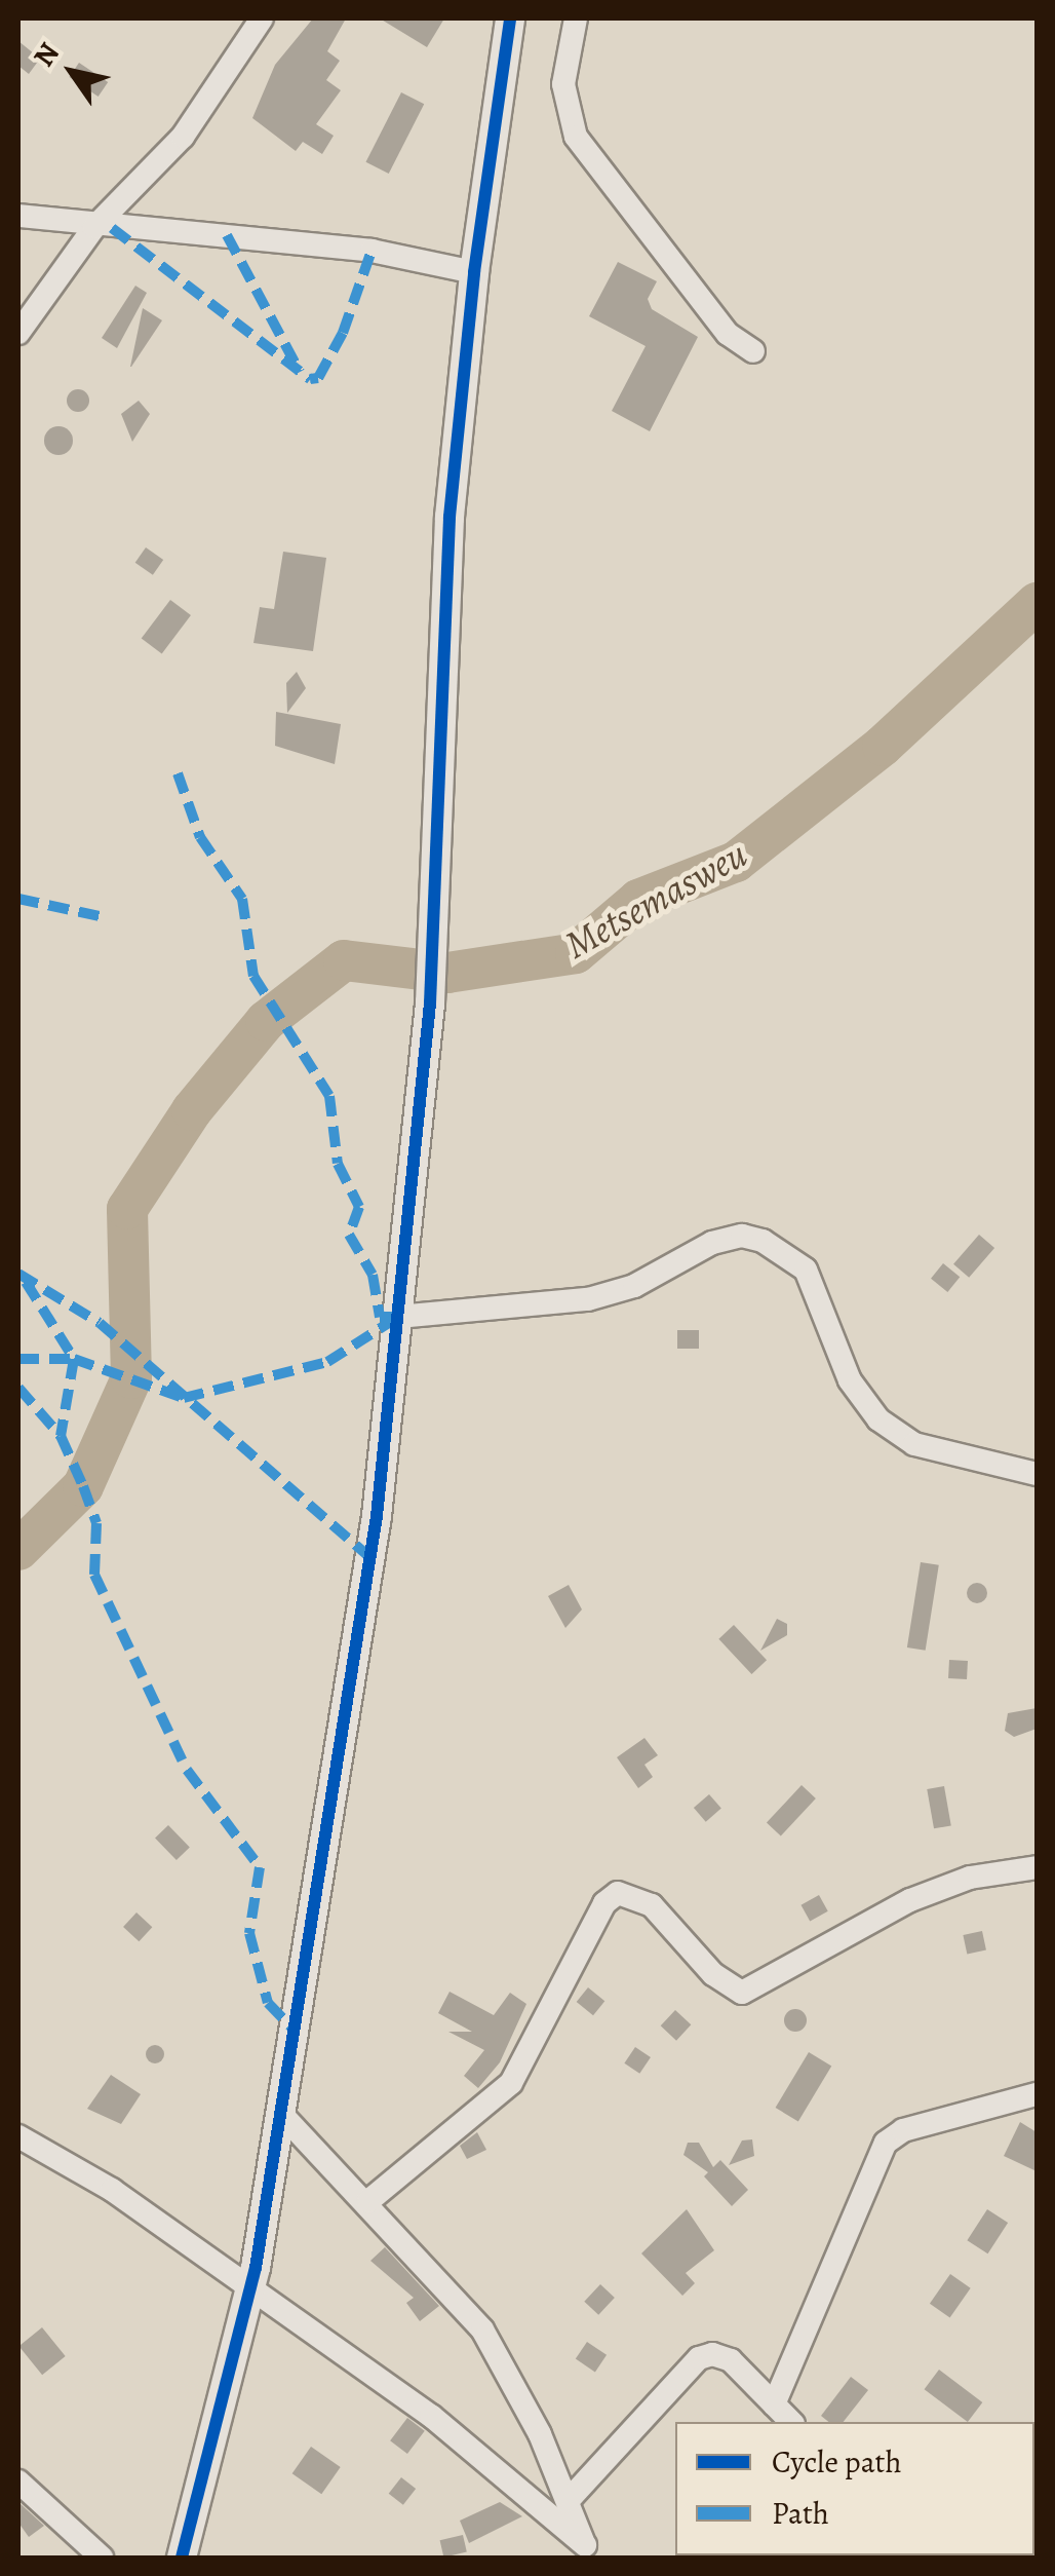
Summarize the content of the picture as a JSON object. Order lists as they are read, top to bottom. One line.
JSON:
{"water":["Metsemasweu"],"legend":["Cycle path","Path"],"north":"top left"}
